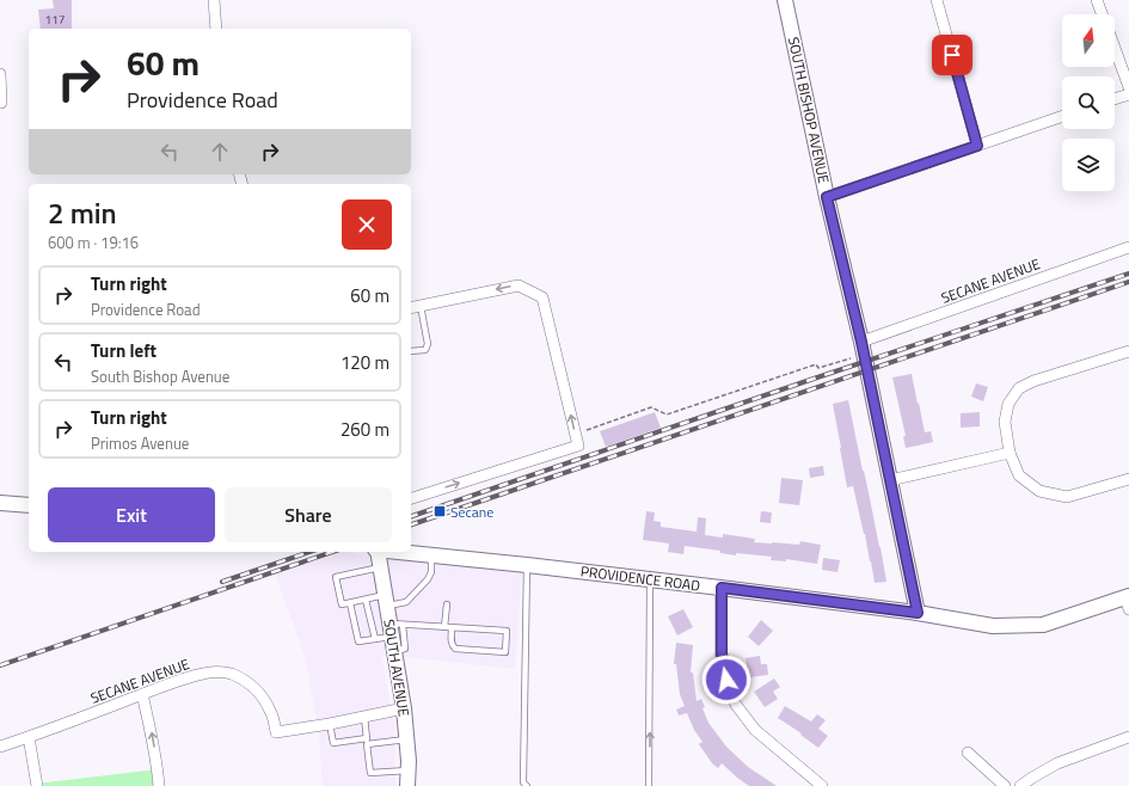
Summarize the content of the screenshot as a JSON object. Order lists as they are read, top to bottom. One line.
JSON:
{"streets":{"street":["SOUTH BISHOP AVENUE","SECANE AVENUE","PROVIDENCE ROAD","SOUTH AVENUE"]},"crossings":[["SOUTH BISHOP AVENUE","SECANE AVENUE"],["SOUTH BISHOP AVENUE","PROVIDENCE ROAD"],["SECANE AVENUE","SOUTH AVENUE"]],"places":{"transit":["Secane"]},"house_numbers":["117"],"north":"top","page":{"turn":["60 m","Providence Road"],"heading":["2 min","600 m · 19:16"],"list":[{"name":"Turn right","note":"Providence Road","value":"60 m"},{"name":"Turn left","note":"South Bishop Avenue","value":"120 m"},{"name":"Turn right","note":"Primos Avenue","value":"260 m"}],"buttons":["Exit","Share"]}}
